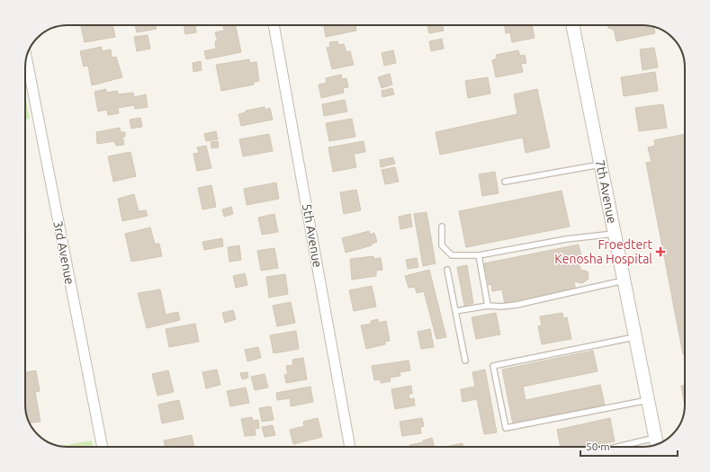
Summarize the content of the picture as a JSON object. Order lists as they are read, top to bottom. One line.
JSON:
{"streets":{"street":["7th Avenue","5th Avenue","3rd Avenue"]},"places":{"health":["Froedtert Kenosha Hospital"]},"scale_bar":"50 m"}
